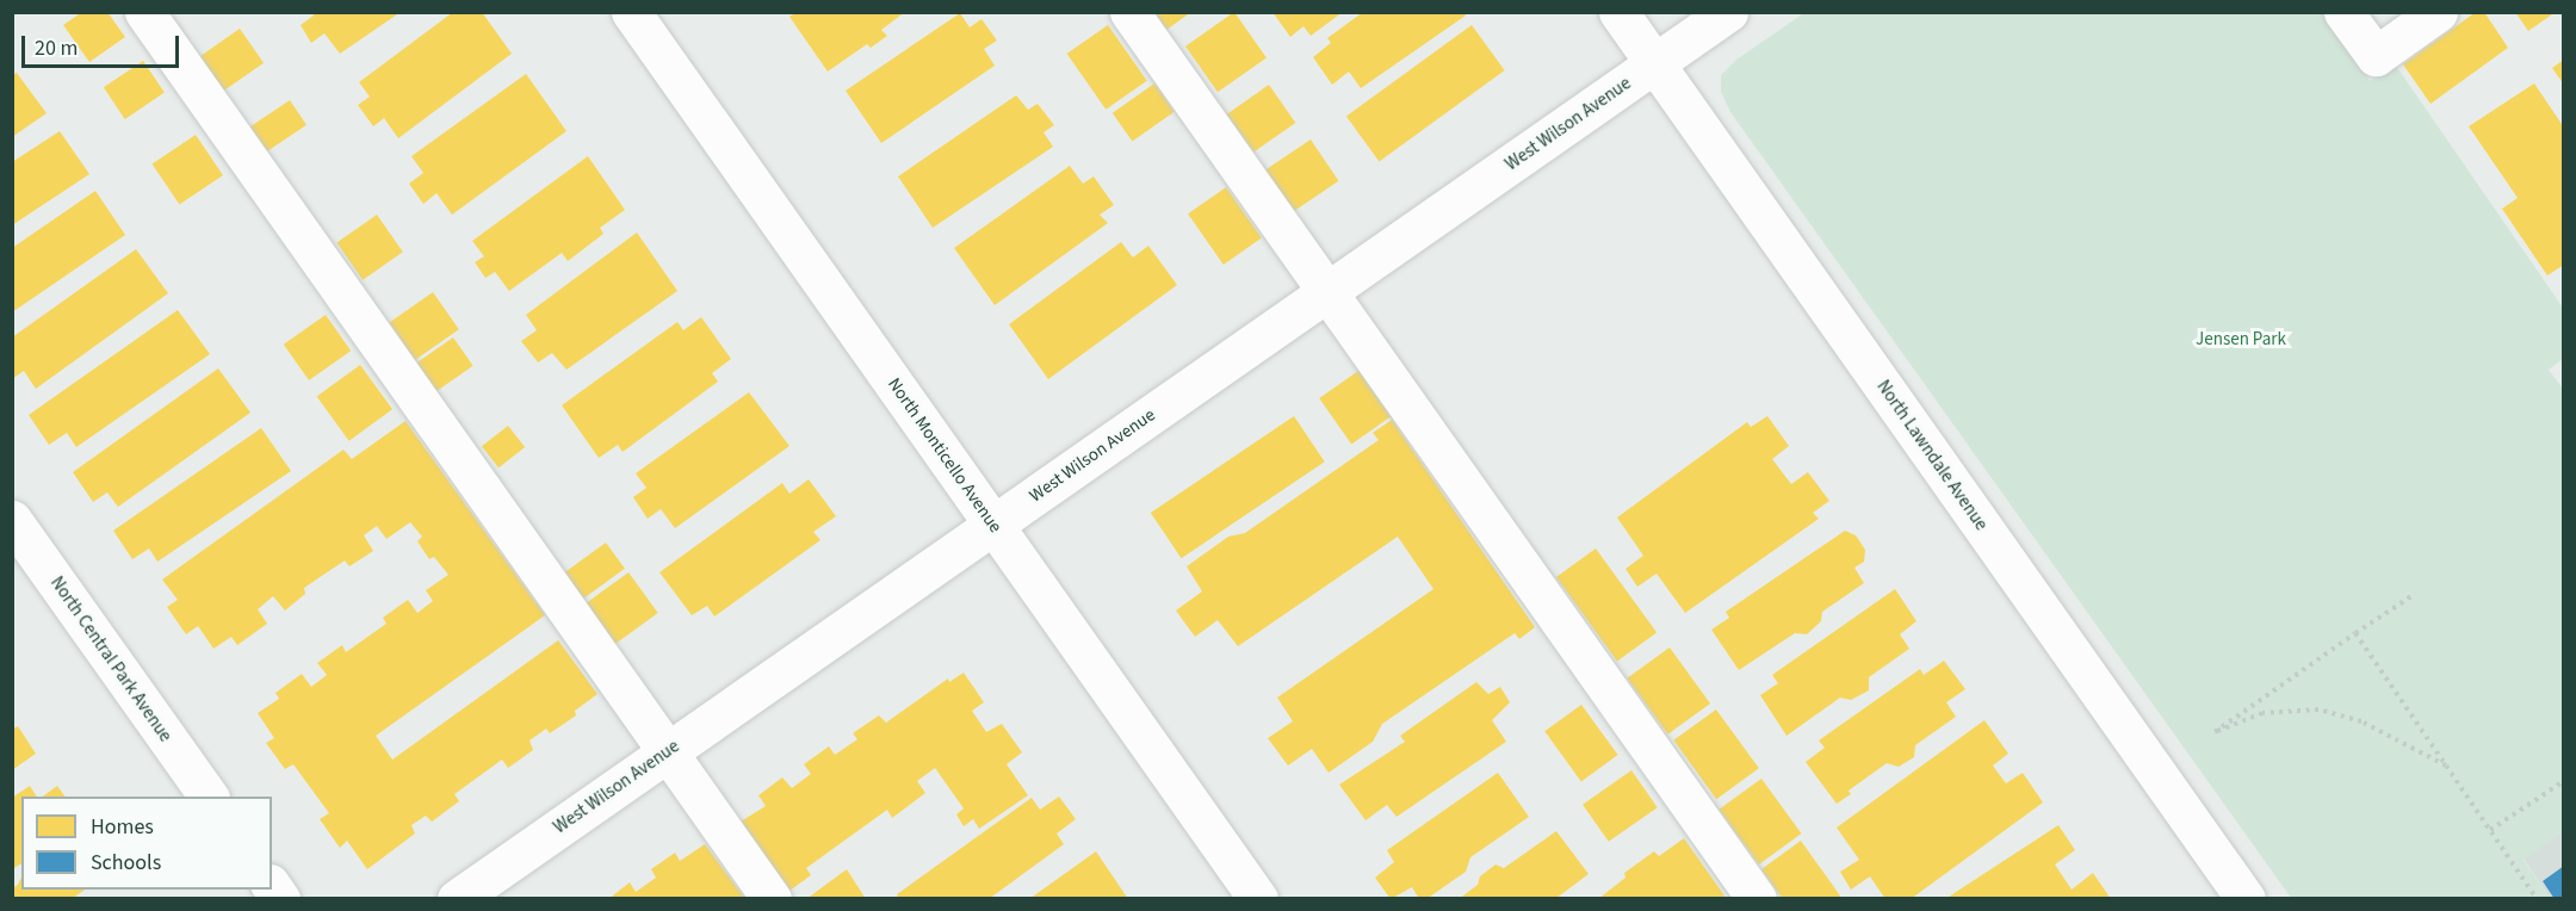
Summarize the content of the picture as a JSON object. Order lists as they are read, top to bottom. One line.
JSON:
{"streets":{"street":["West Wilson Avenue","North Monticello Avenue","North Lawndale Avenue","North Central Park Avenue"]},"crossings":[["West Wilson Avenue","North Monticello Avenue"],["West Wilson Avenue","North Lawndale Avenue"]],"parks":["Jensen Park"],"legend":["Homes","Schools"],"scale_bar":"20 m"}
